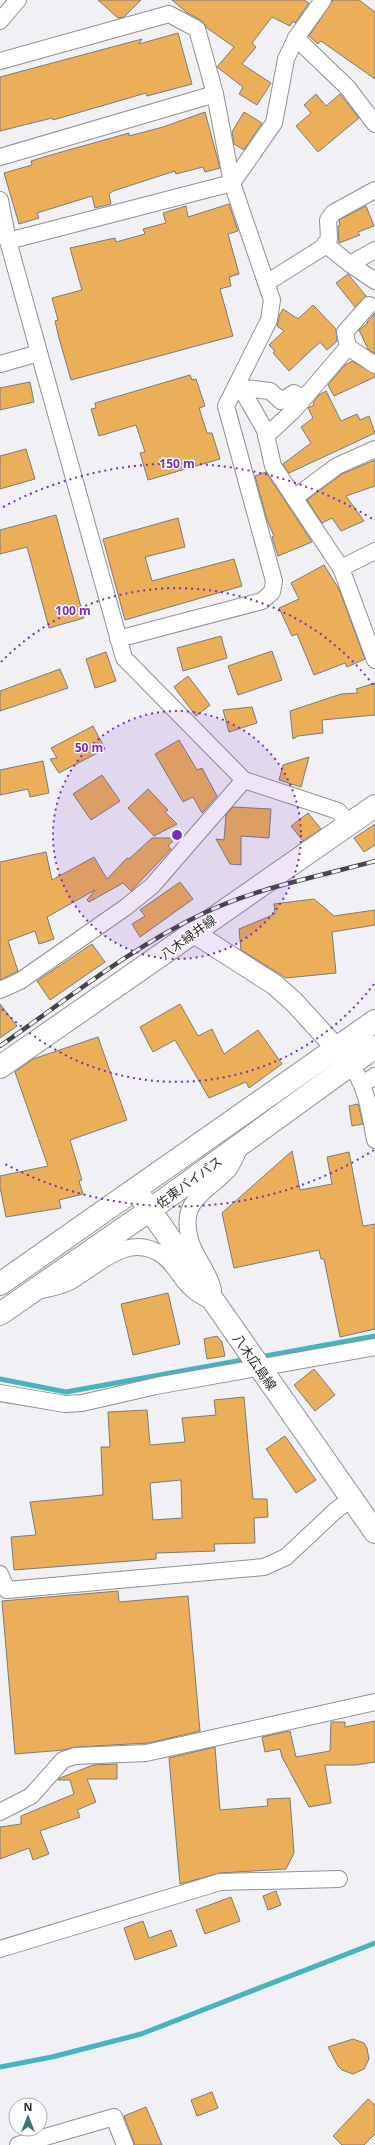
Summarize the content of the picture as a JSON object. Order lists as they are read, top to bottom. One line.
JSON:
{"streets":{"main road":["八木緑井線","佐東バイパス","八木広島線"]},"crossings":[["佐東バイパス","八木広島線"]],"north":"top","rings":["150 m","100 m","50 m"]}
